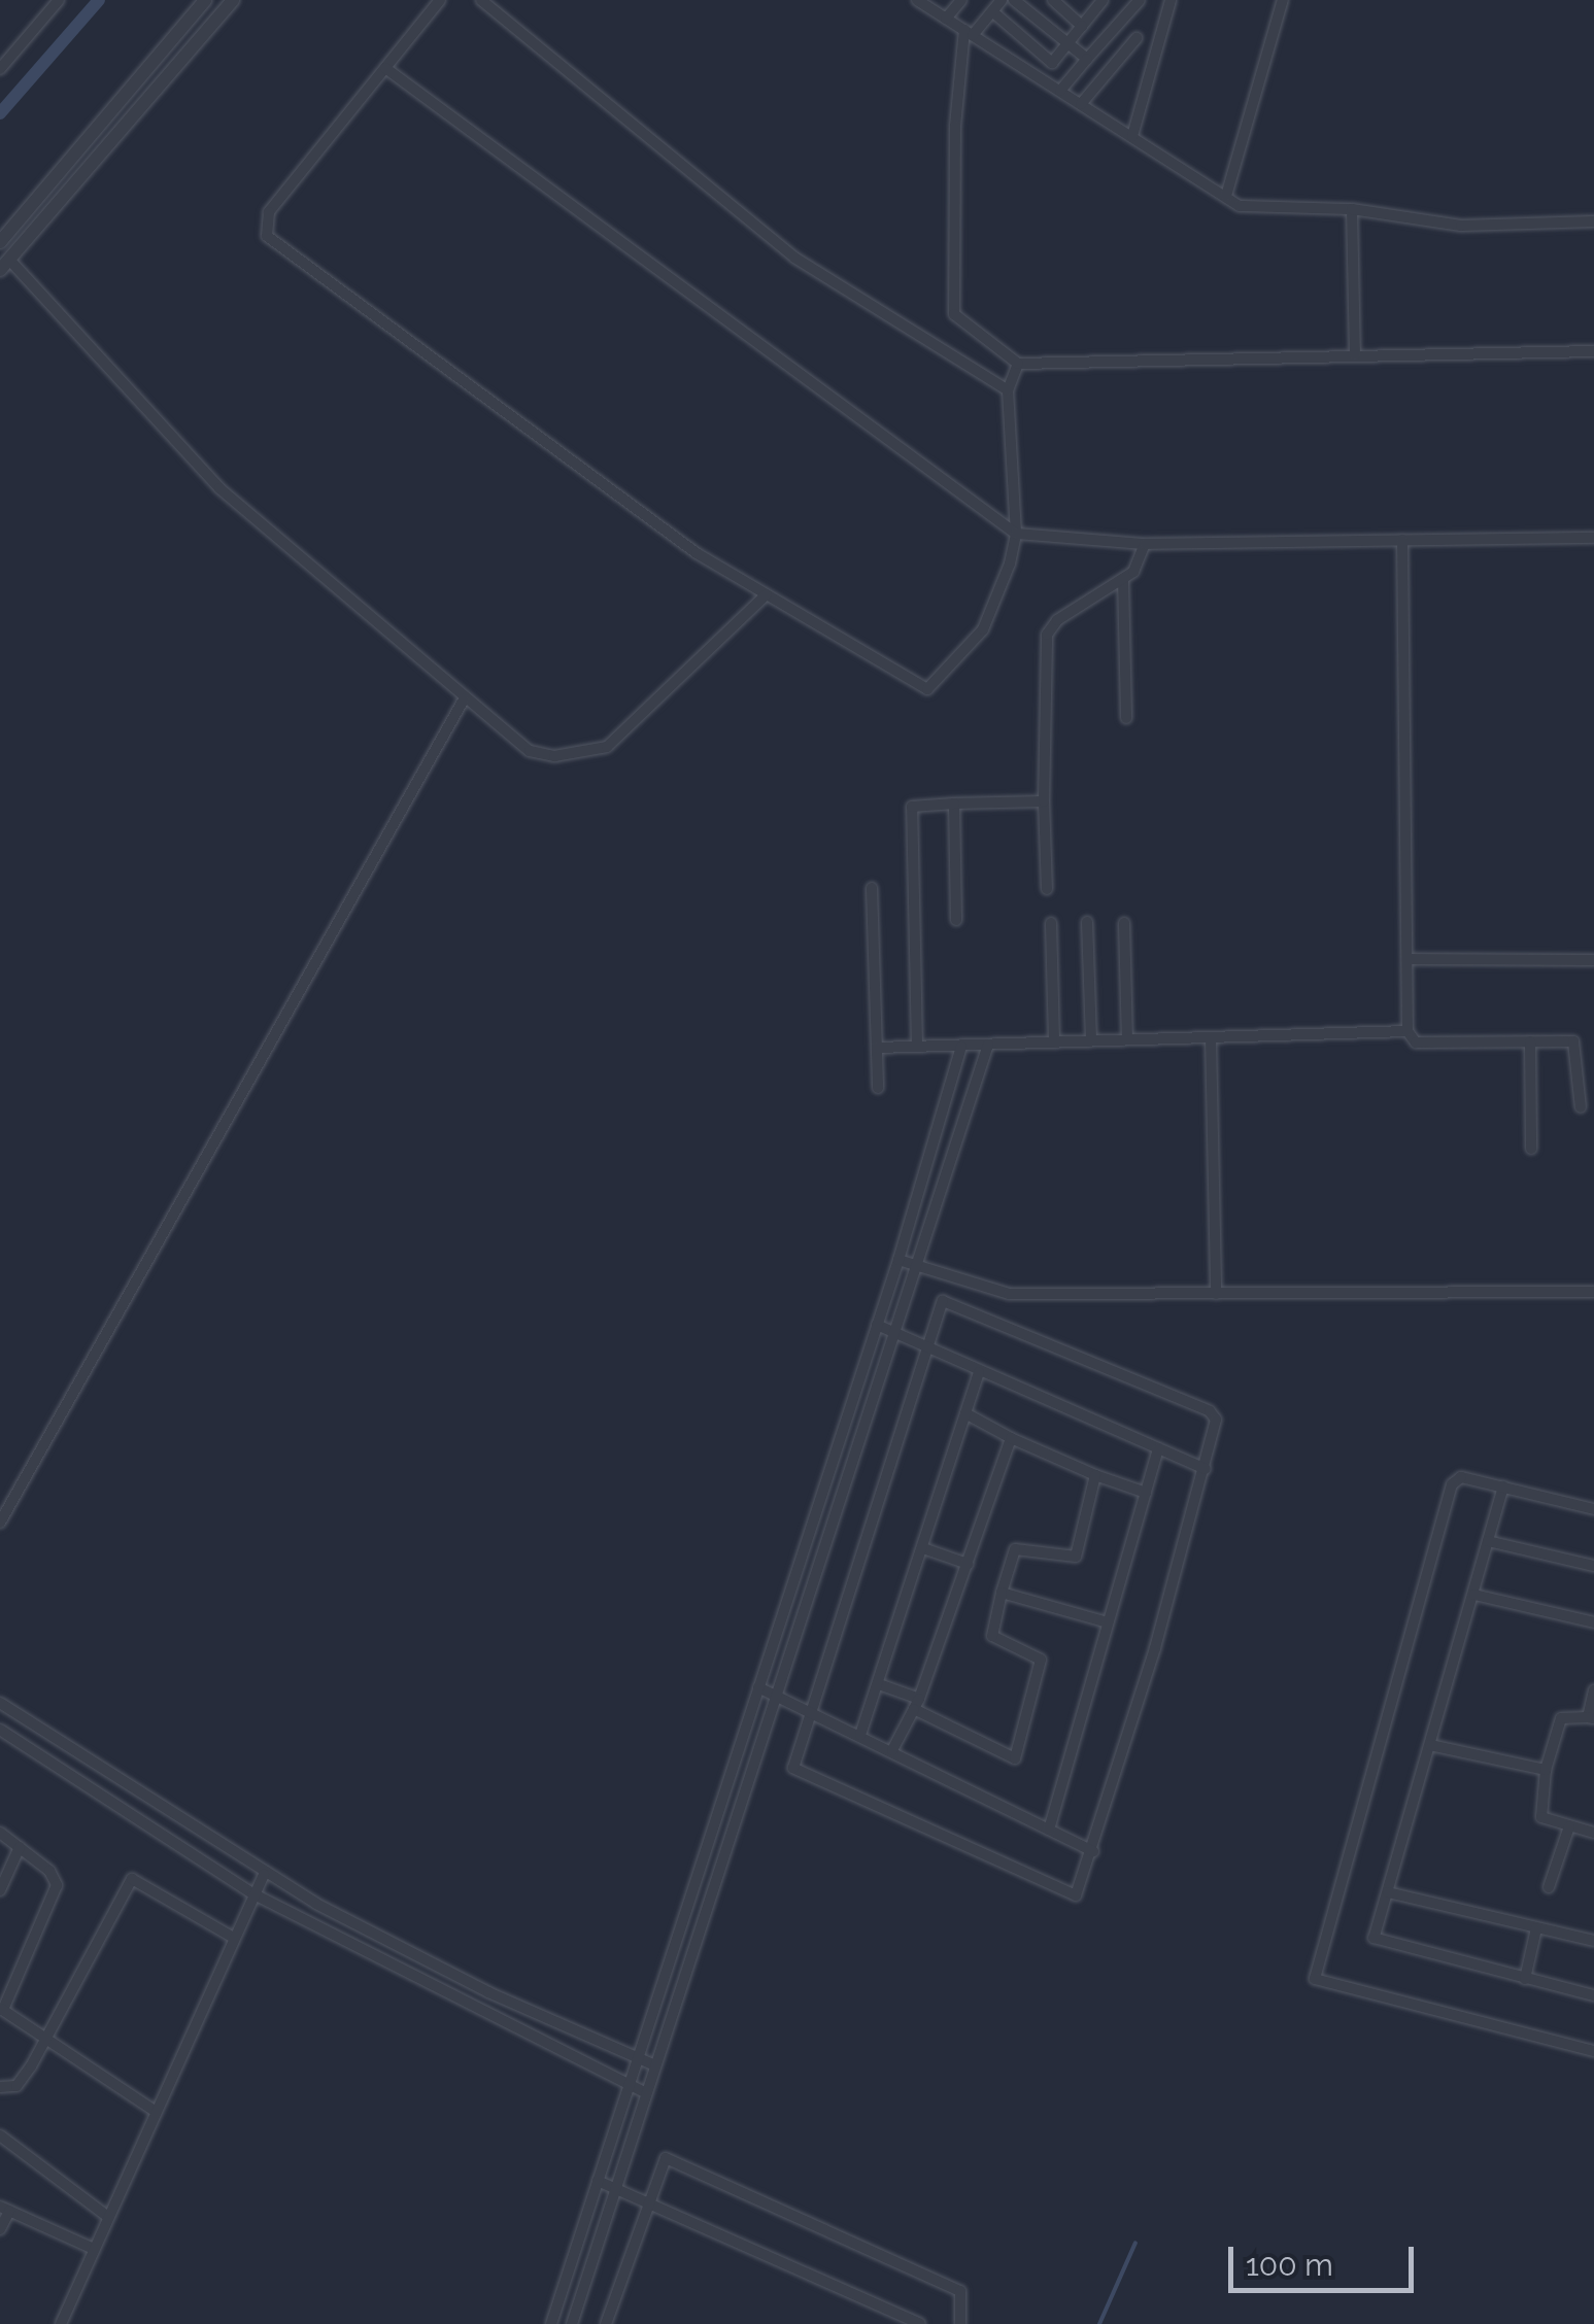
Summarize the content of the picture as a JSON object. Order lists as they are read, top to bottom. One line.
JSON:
{"scale_bar":"100 m"}
